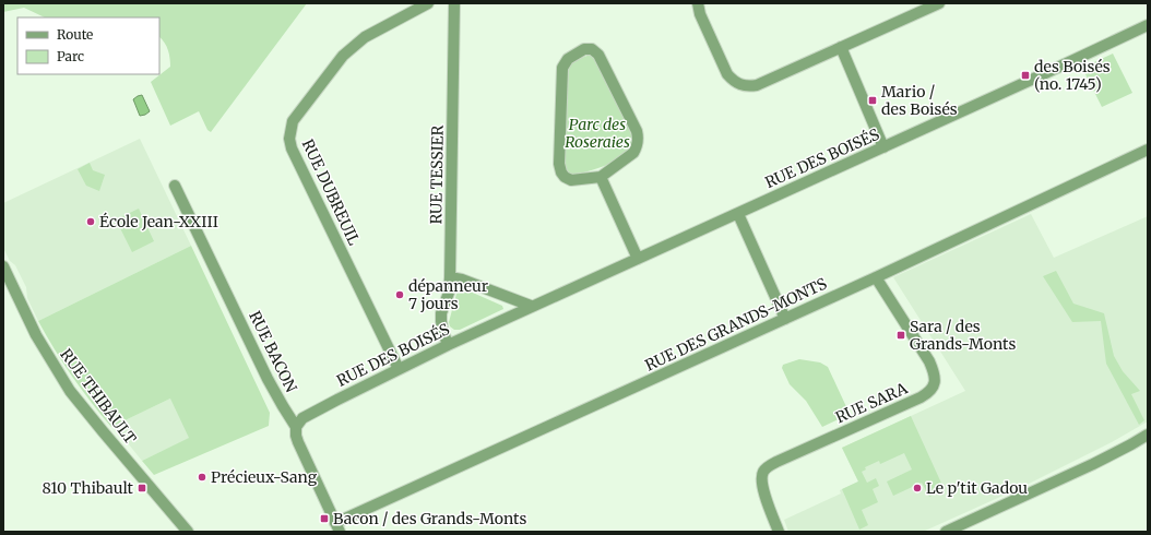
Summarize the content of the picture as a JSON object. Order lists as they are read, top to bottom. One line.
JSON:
{"streets":{"street":["RUE DES BOISÉS","RUE TESSIER","RUE DUBREUIL","RUE DES GRANDS-MONTS","RUE BACON","RUE THIBAULT","RUE SARA"]},"crossings":[["RUE DES BOISÉS","RUE TESSIER"],["RUE DES BOISÉS","RUE DUBREUIL"],["RUE DES BOISÉS","RUE BACON"],["RUE DES GRANDS-MONTS","RUE BACON"],["RUE DES GRANDS-MONTS","RUE SARA"]],"parks":["Parc des Roseraies"],"places":{"transit":["des Boisés (no. 1745)","Mario / des Boisés","Sara / des Grands-Monts","810 Thibault","Bacon / des Grands-Monts"],"other":["École Jean-XXIII","dépanneur 7 jours","Précieux-Sang","Le p'tit Gadou"]},"legend":["Route","Parc"]}
